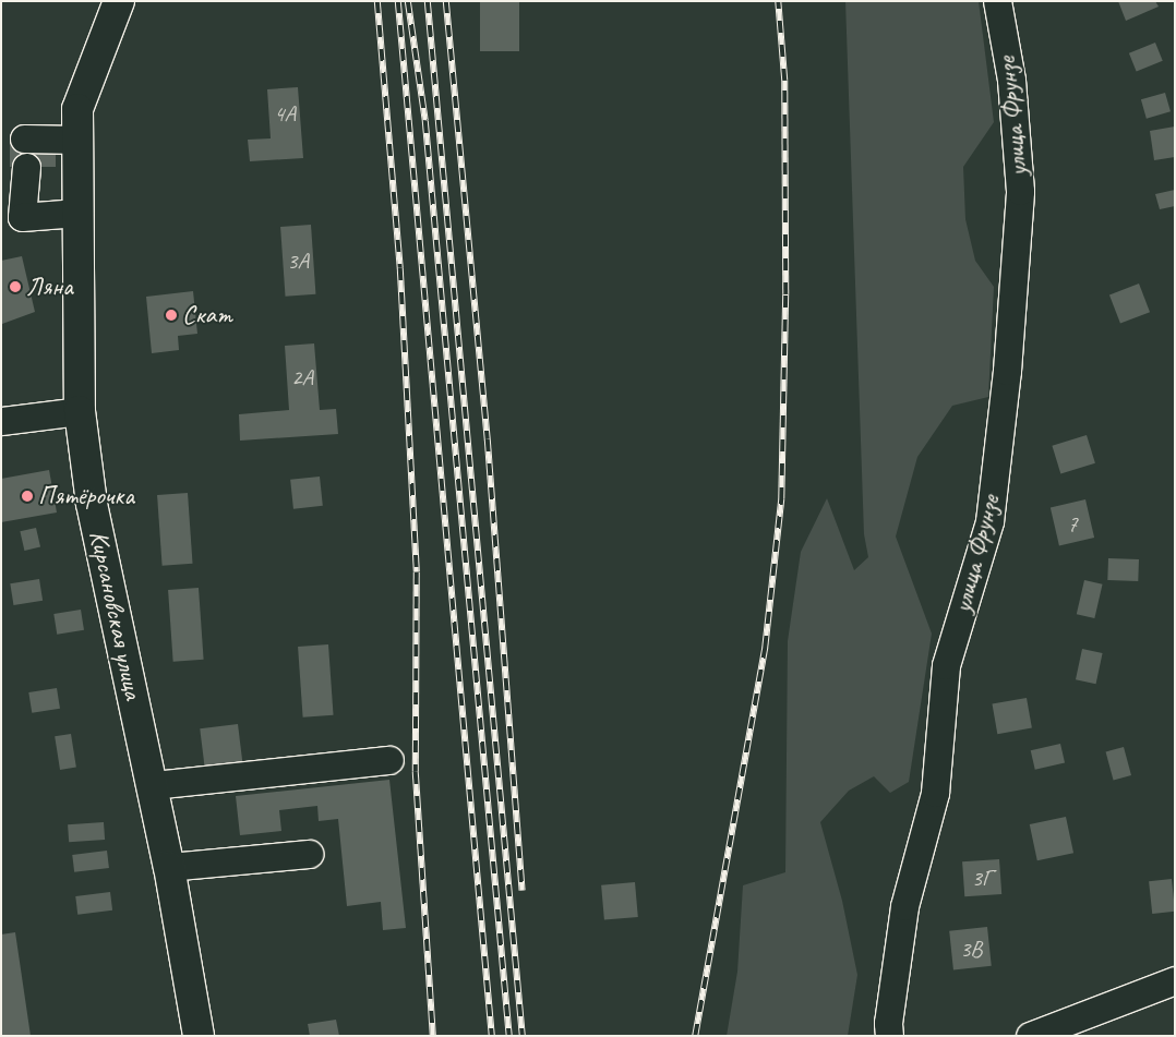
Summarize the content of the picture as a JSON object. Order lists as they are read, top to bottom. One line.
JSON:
{"streets":{"main road":["Кирсановская улица"],"street":["улица Фрунзе"]},"places":["Ляна","Скат","Пятёрочка"],"house_numbers":["4А","3А","2А","7","3Г","3В"]}
